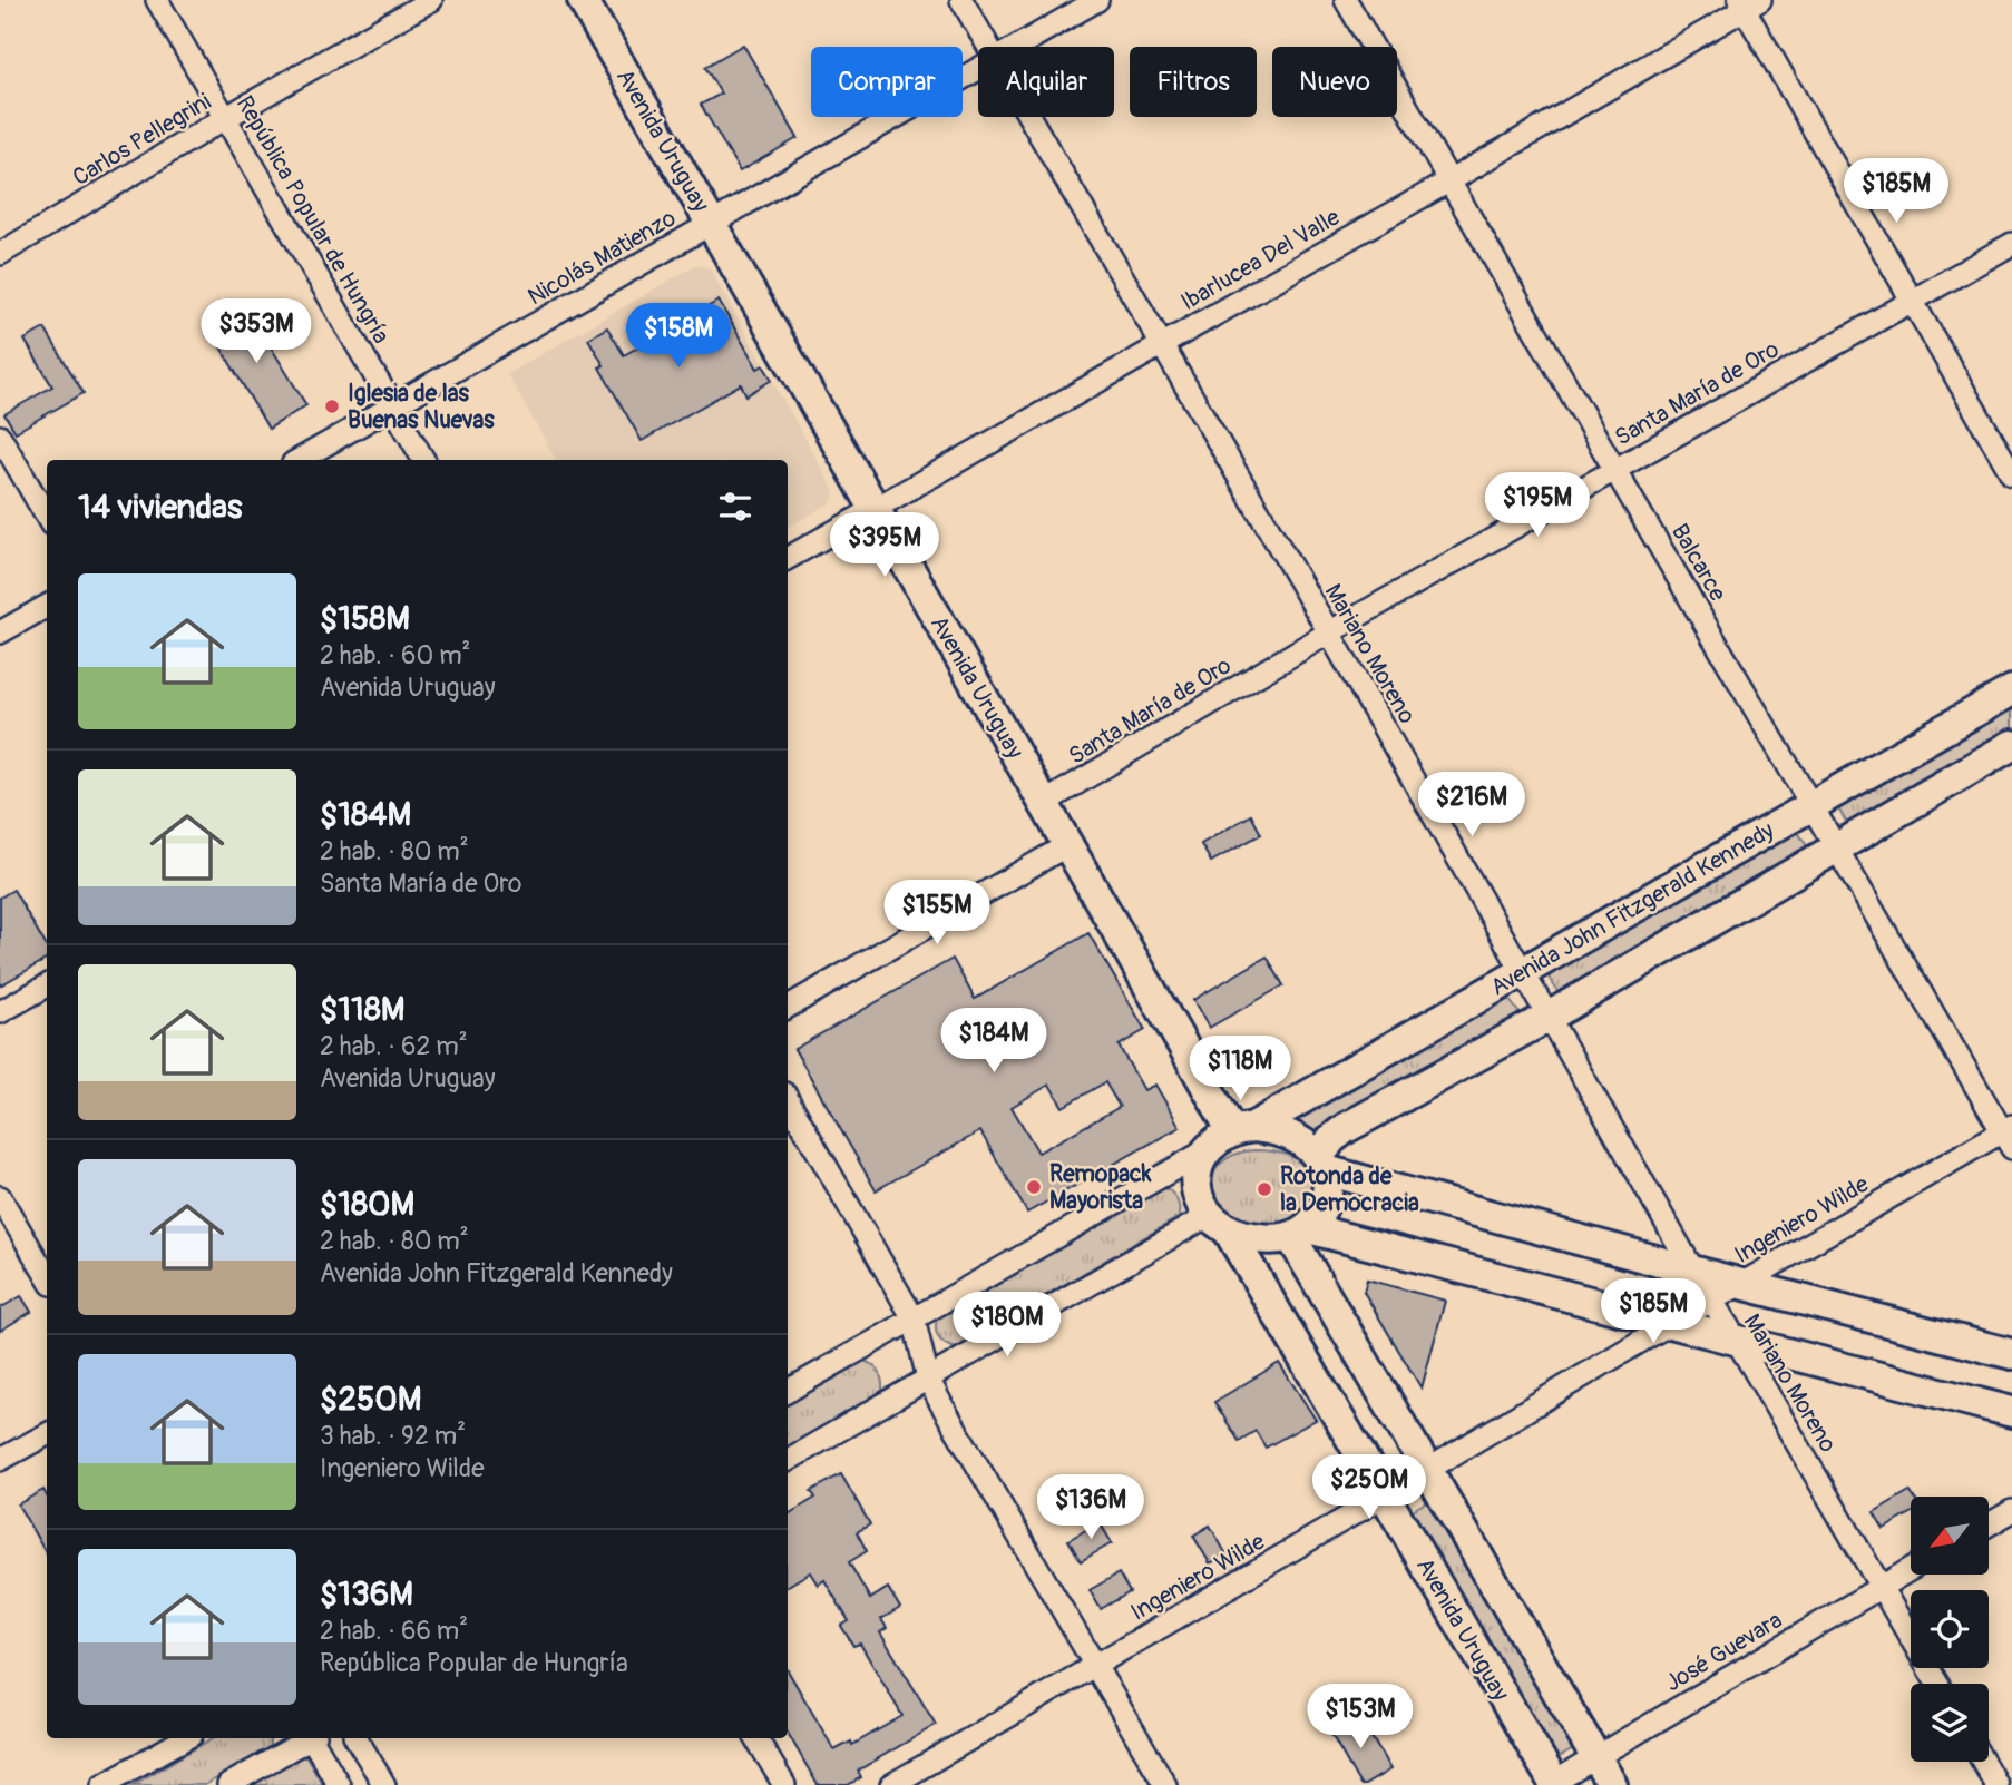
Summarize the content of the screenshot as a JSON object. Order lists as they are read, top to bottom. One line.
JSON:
{"streets":{"street":["Carlos Pellegrini","Avenida Uruguay","República Popular de Hungría","Nicolás Matienzo","Ibarlucea Del Valle","Santa María de Oro","Balcarce","Mariano Moreno","Avenida John Fitzgerald Kennedy","Ingeniero Wilde","José Guevara"]},"crossings":[["Carlos Pellegrini","República Popular de Hungría"],["Avenida Uruguay","Nicolás Matienzo"],["Avenida Uruguay","Ibarlucea Del Valle"],["Avenida Uruguay","Santa María de Oro"],["Avenida Uruguay","Avenida John Fitzgerald Kennedy"],["Avenida Uruguay","Ingeniero Wilde"],["Avenida Uruguay","José Guevara"],["República Popular de Hungría","Nicolás Matienzo"],["Ibarlucea Del Valle","Balcarce"],["Ibarlucea Del Valle","Mariano Moreno"],["Santa María de Oro","Balcarce"],["Santa María de Oro","Mariano Moreno"],["Balcarce","Avenida John Fitzgerald Kennedy"],["Balcarce","Ingeniero Wilde"],["Mariano Moreno","Avenida John Fitzgerald Kennedy"],["Mariano Moreno","Ingeniero Wilde"],["Mariano Moreno","José Guevara"]],"places":["Iglesia de las Buenas Nuevas","Remopack Mayorista","Rotonda de la Democracia"],"north":"bottom left","page":{"chip":["Comprar","Alquilar","Filtros","Nuevo"],"price":["$185M","$353M","$158M","$195M","$395M","$216M","$155M","$184M","$118M","$185M","$180M","$250M","$136M","$153M"],"heading":"14 viviendas","list":[{"name":"$158M","note":"2 hab. · 60 m² · Avenida Uruguay"},{"name":"$184M","note":"2 hab. · 80 m² · Santa María de Oro"},{"name":"$118M","note":"2 hab. · 62 m² · Avenida Uruguay"},{"name":"$180M","note":"2 hab. · 80 m² · Avenida John Fitzgerald Kennedy"},{"name":"$250M","note":"3 hab. · 92 m² · Ingeniero Wilde"},{"name":"$136M","note":"2 hab. · 66 m² · República Popular de Hungría"}]}}
